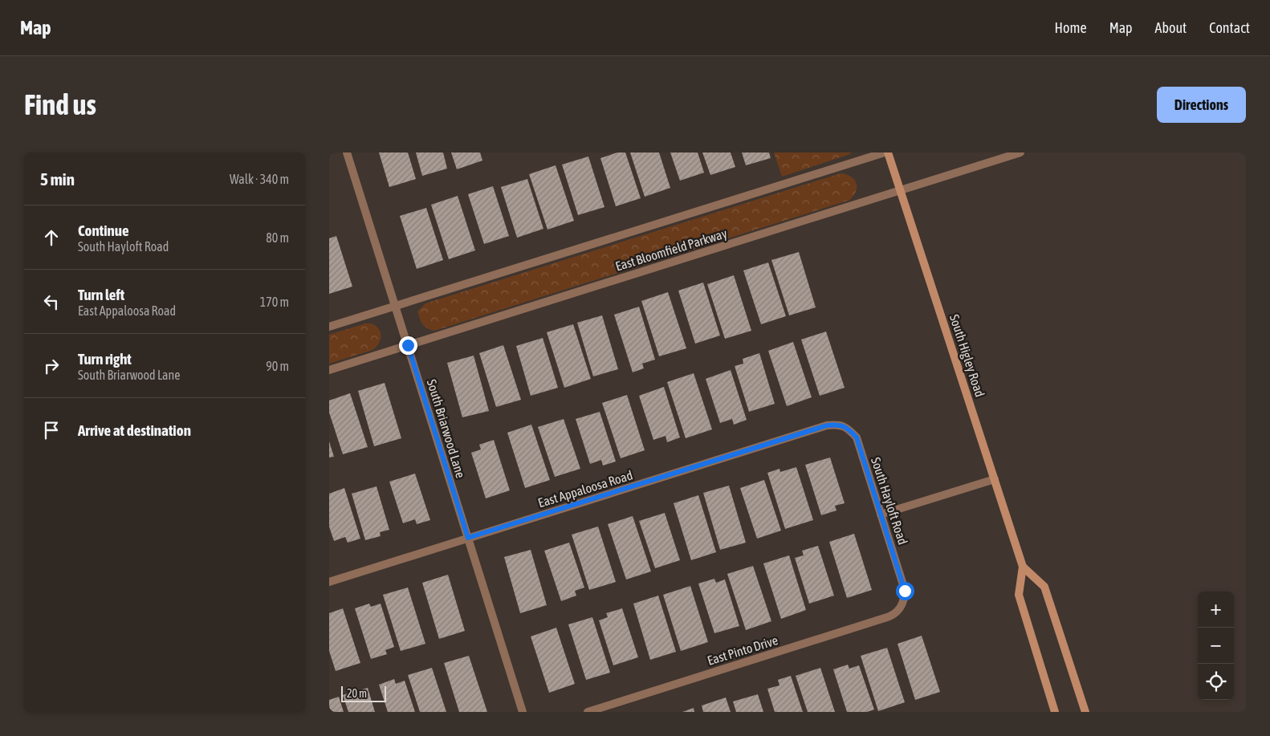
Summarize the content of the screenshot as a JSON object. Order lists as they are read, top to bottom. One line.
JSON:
{"streets":{"main road":["South Higley Road"],"street":["East Bloomfield Parkway","South Briarwood Lane","East Appaloosa Road","South Hayloft Road","East Pinto Drive"]},"crossings":[["East Bloomfield Parkway","South Higley Road"],["East Bloomfield Parkway","South Briarwood Lane"],["South Briarwood Lane","East Appaloosa Road"],["East Appaloosa Road","South Hayloft Road"],["South Hayloft Road","East Pinto Drive"]],"scale_bar":"20 m","page":{"header":"Map","nav":["Home","Map","About","Contact"],"buttons":"Directions","title":"Find us","heading":["5 min","Walk · 340 m"],"list":[["Continue","South Hayloft Road","80 m"],["Turn left","East Appaloosa Road","170 m"],["Turn right","South Briarwood Lane","90 m"],"Arrive at destination"],"map_buttons":["+","−"],"scale":"20 m"}}
